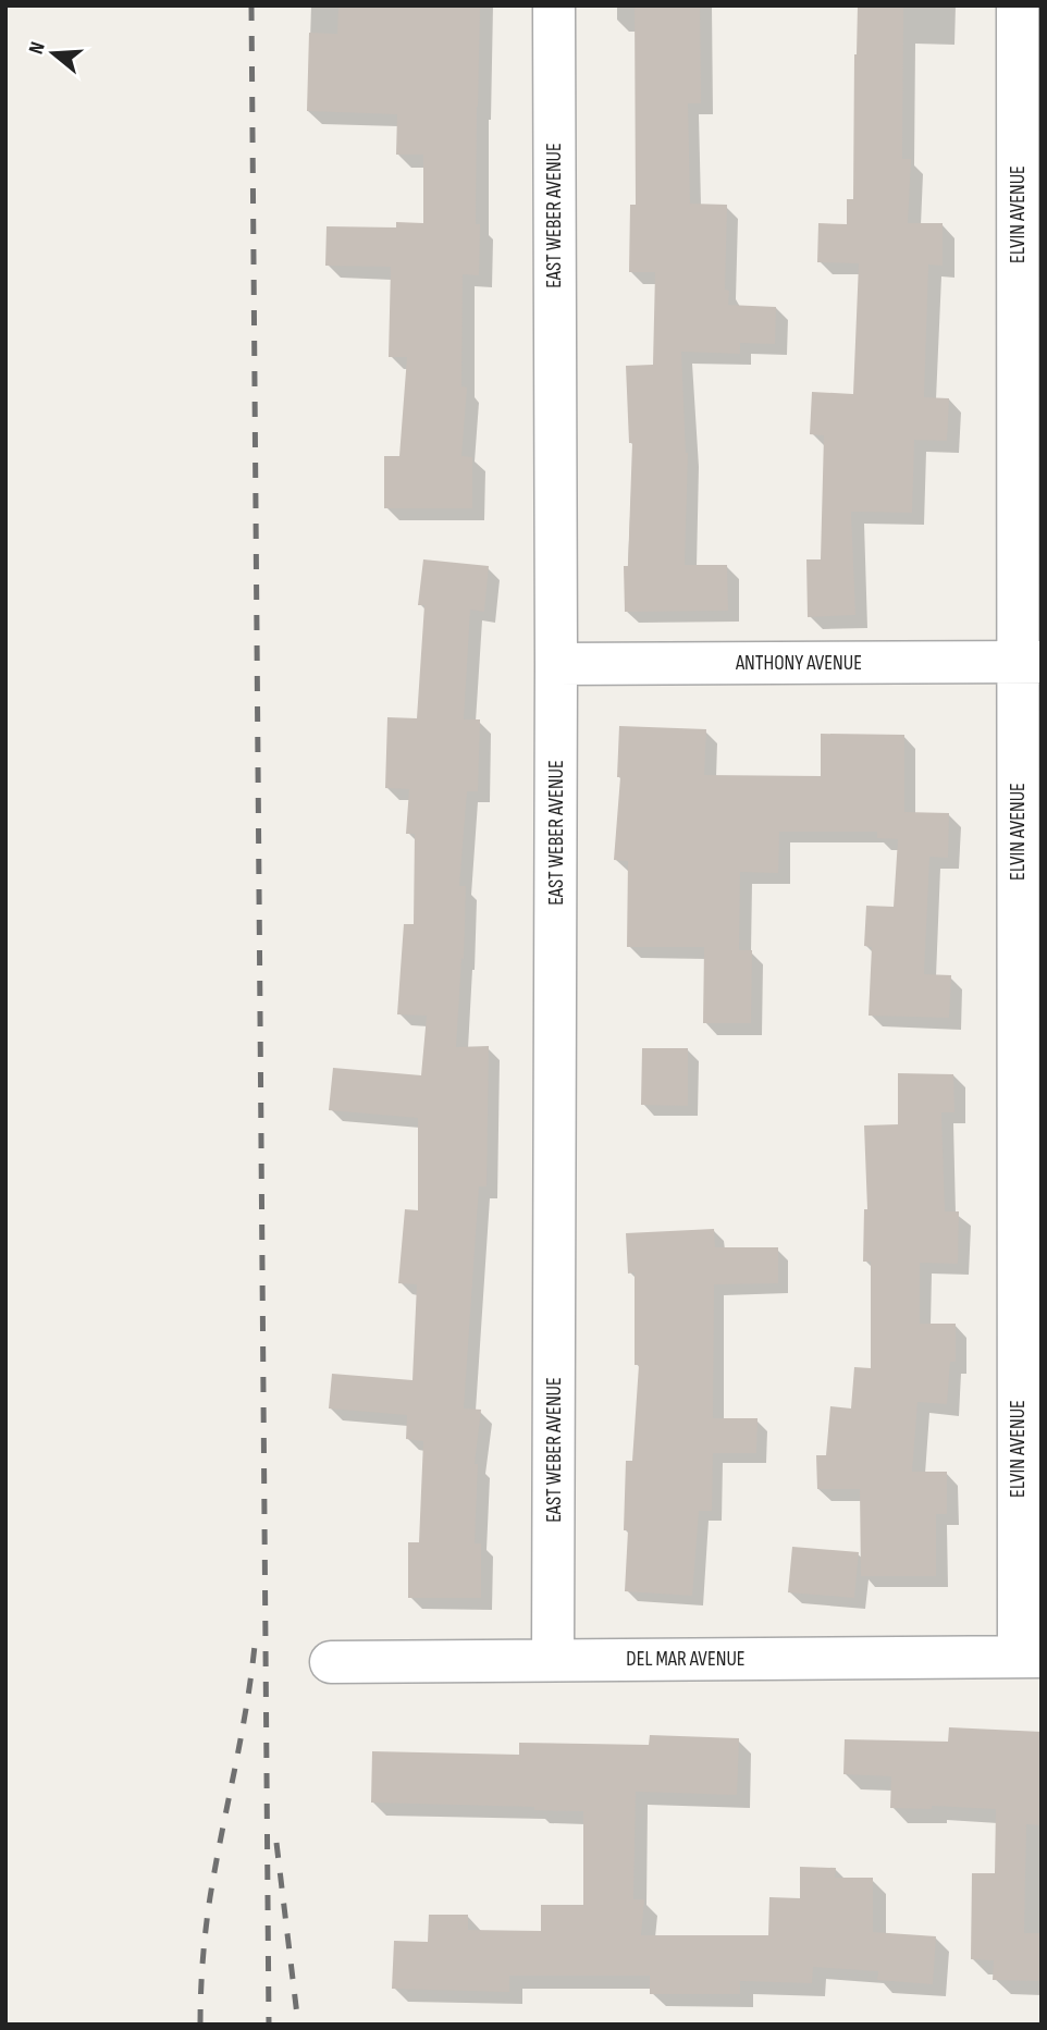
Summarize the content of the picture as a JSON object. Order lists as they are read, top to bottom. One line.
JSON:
{"streets":{"street":["ELVIN AVENUE","EAST WEBER AVENUE","ANTHONY AVENUE","DEL MAR AVENUE"]},"crossings":[["ELVIN AVENUE","ANTHONY AVENUE"],["ELVIN AVENUE","DEL MAR AVENUE"],["EAST WEBER AVENUE","ANTHONY AVENUE"],["EAST WEBER AVENUE","DEL MAR AVENUE"]],"north":"left"}
